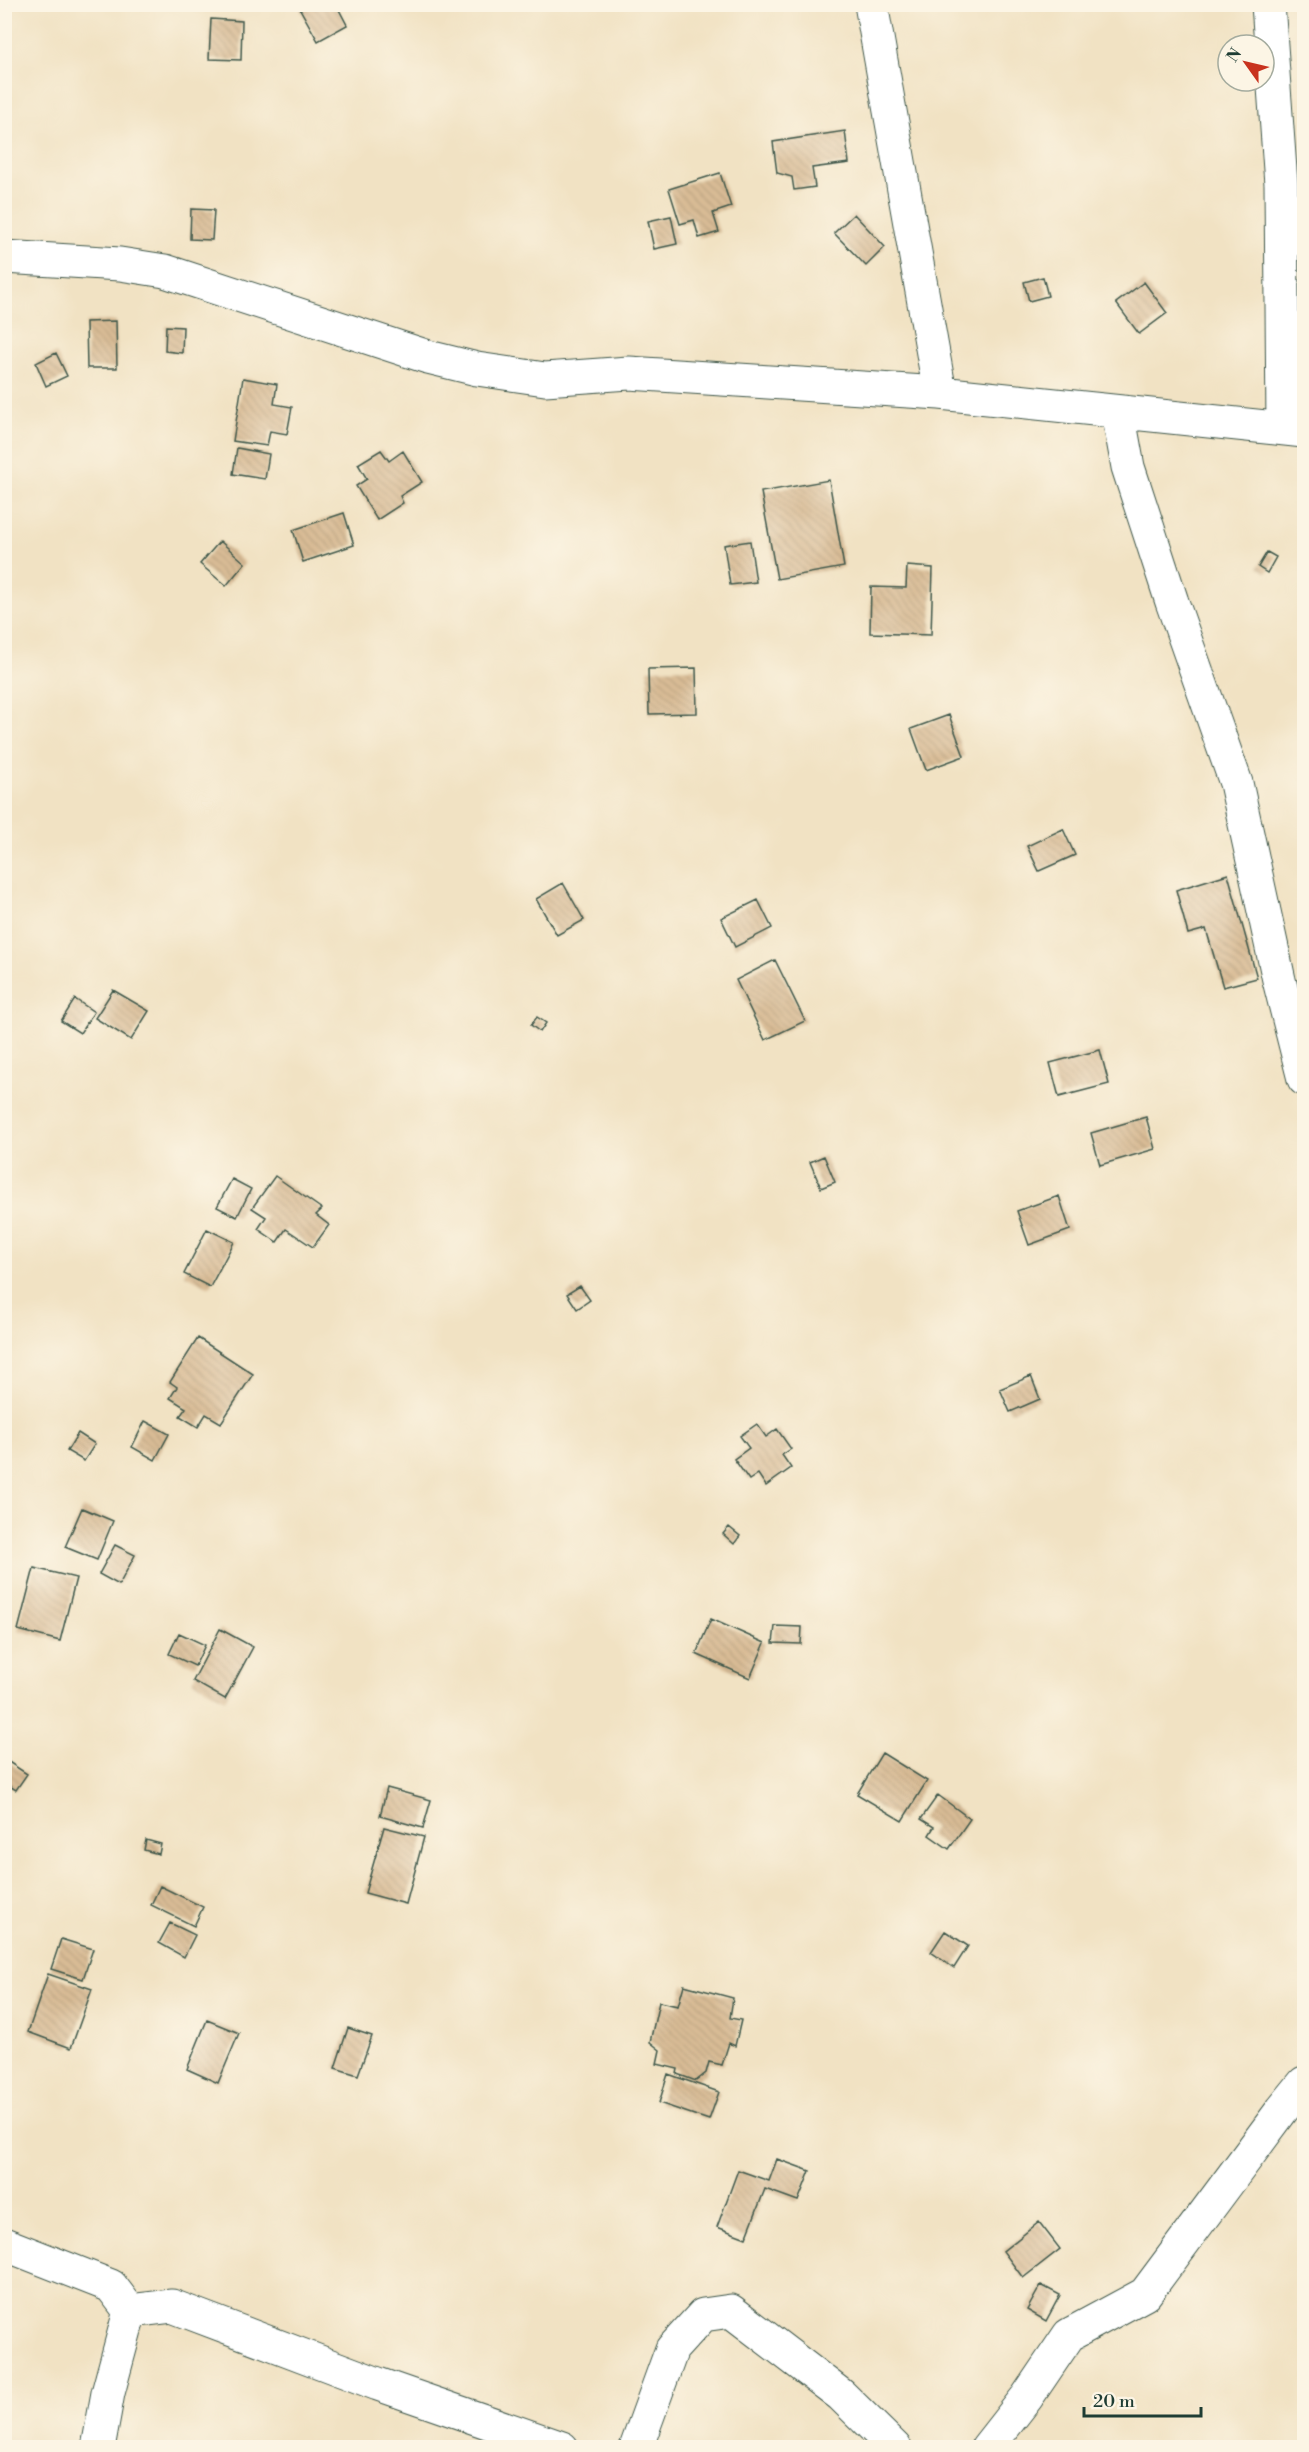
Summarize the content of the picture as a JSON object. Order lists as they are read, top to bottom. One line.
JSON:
{"scale_bar":"20 m","north":"top left"}
